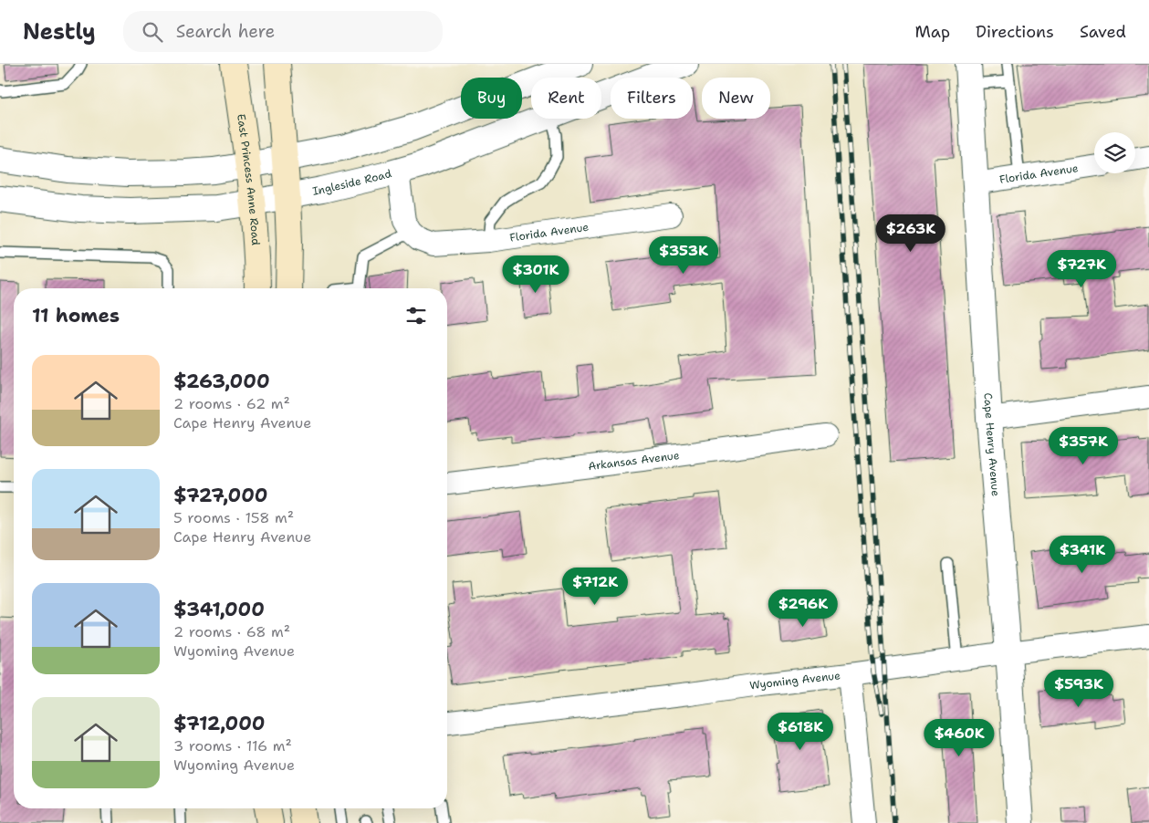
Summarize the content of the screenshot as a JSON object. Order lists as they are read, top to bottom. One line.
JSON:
{"streets":{"main road":["East Princess Anne Road"],"street":["Florida Avenue","Ingleside Road","Cape Henry Avenue","Arkansas Avenue","Wyoming Avenue"]},"crossings":[["Florida Avenue","Cape Henry Avenue"],["East Princess Anne Road","Ingleside Road"],["Cape Henry Avenue","Wyoming Avenue"]],"page":{"header":"Nestly","search":"Search here","nav":["Map","Directions","Saved"],"chip":["Buy","Rent","Filters","New"],"price":["$263K","$353K","$727K","$301K","$357K","$341K","$712K","$296K","$593K","$618K","$460K"],"heading":"11 homes","list":[{"name":"$263,000","note":"2 rooms · 62 m² · Cape Henry Avenue"},{"name":"$727,000","note":"5 rooms · 158 m² · Cape Henry Avenue"},{"name":"$341,000","note":"2 rooms · 68 m² · Wyoming Avenue"},{"name":"$712,000","note":"3 rooms · 116 m² · Wyoming Avenue"}]}}
